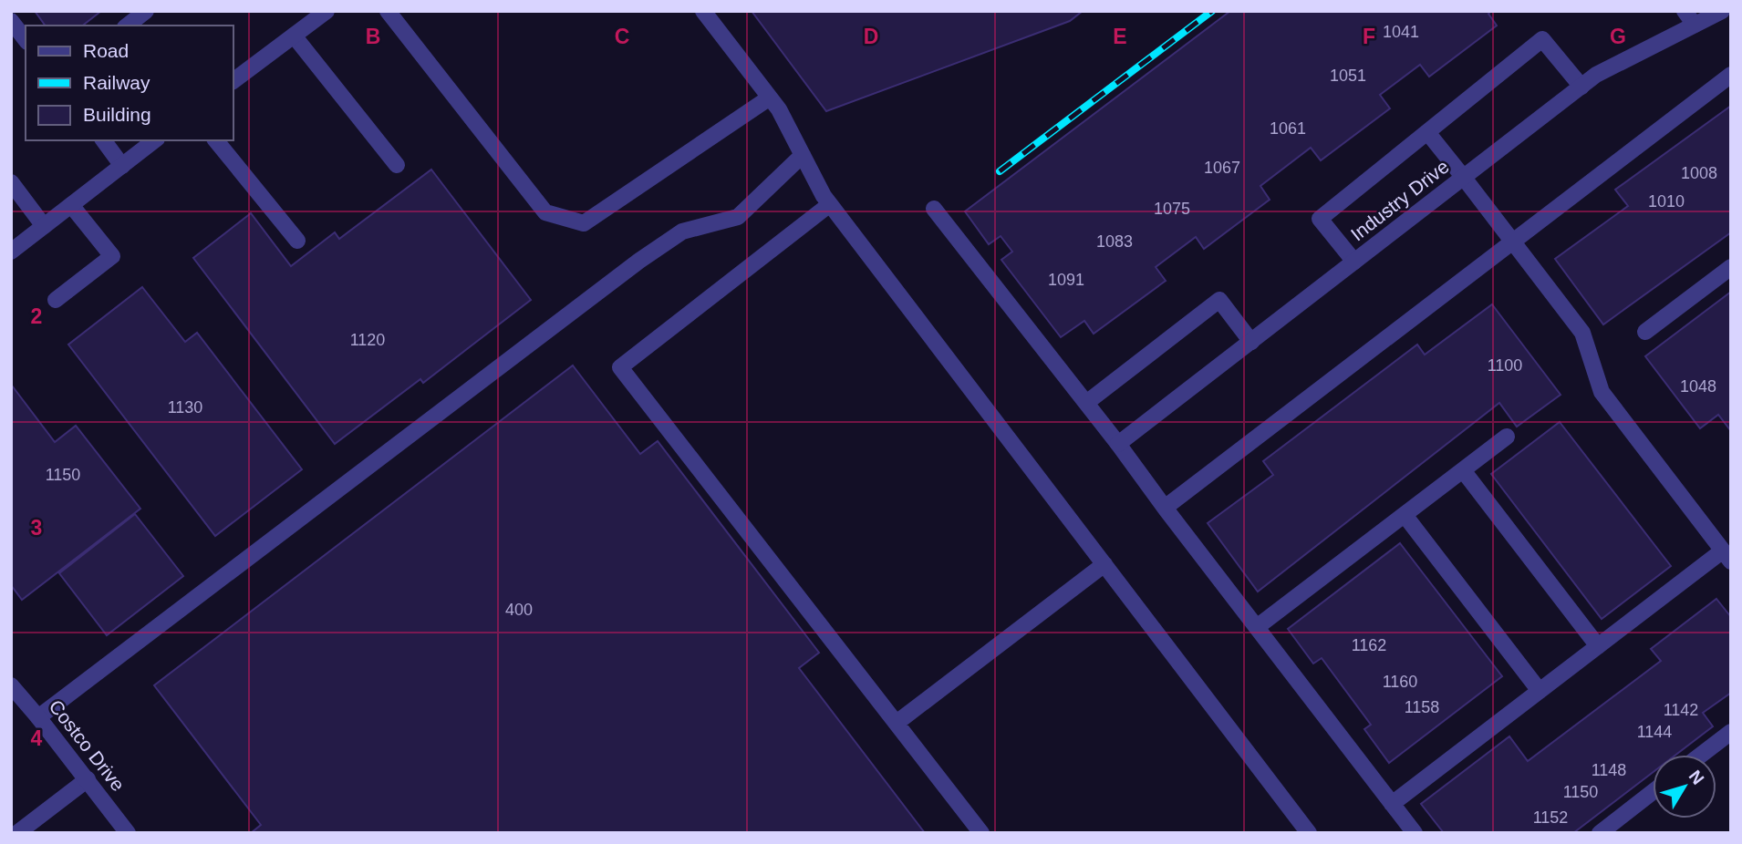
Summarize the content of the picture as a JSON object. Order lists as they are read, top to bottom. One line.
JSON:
{"streets":{"street":["Industry Drive","Costco Drive"]},"house_numbers":["1041","1051","1061","1067","1008","1010","1075","1083","1091","1120","1100","1048","1130","1150","400","1162","1160","1158","1142","1144","1148","1150","1152"],"legend":["Road","Railway","Building"],"north":"top right","grid":{"columns":["B","C","D","E","F","G"],"rows":["2","3","4"]}}
